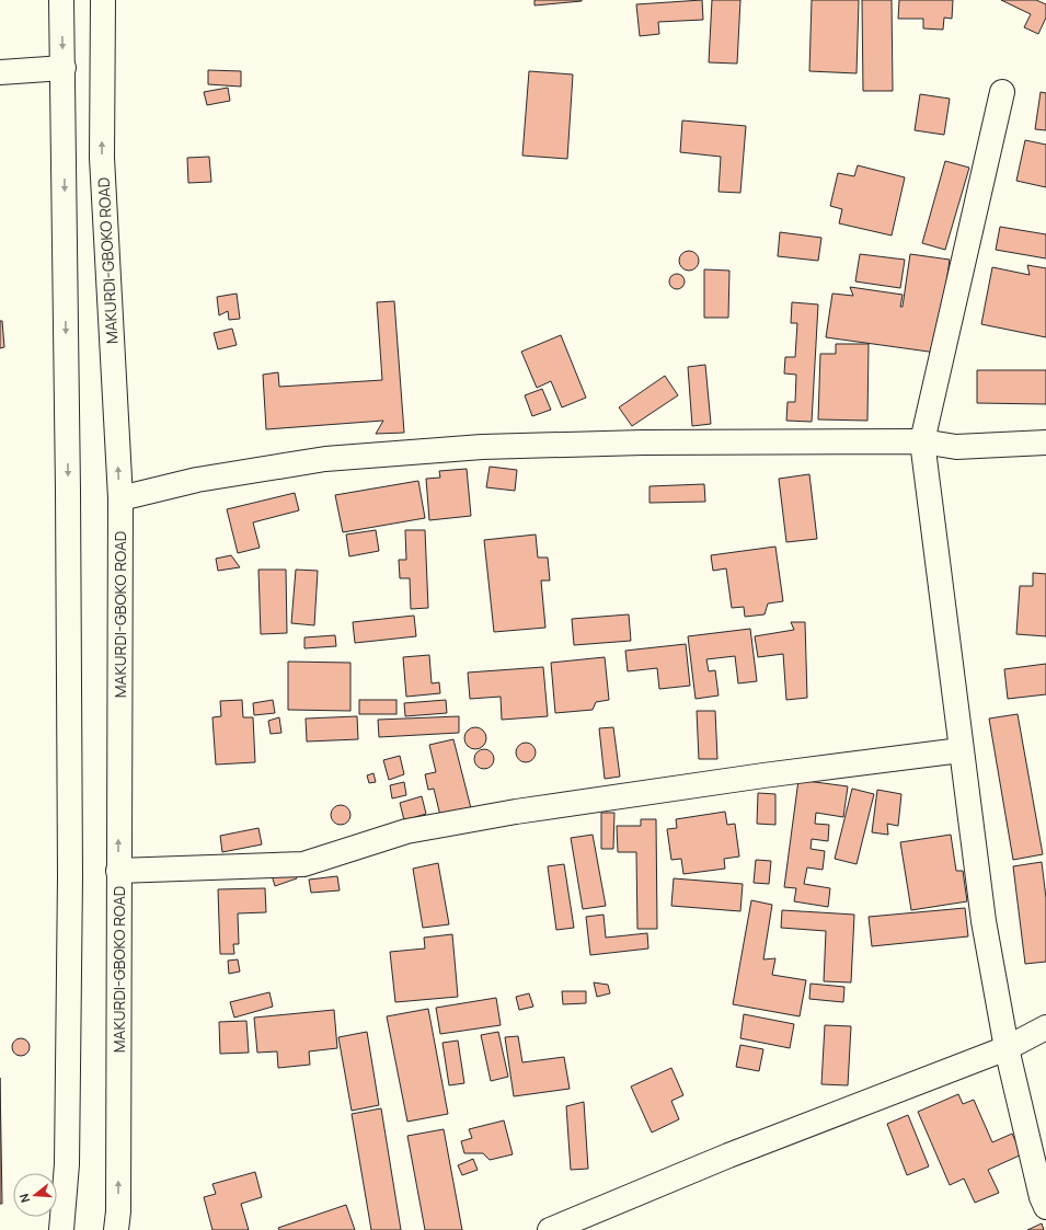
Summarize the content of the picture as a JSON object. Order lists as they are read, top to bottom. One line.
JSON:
{"streets":{"street":["MAKURDI-GBOKO ROAD"]},"north":"left"}
